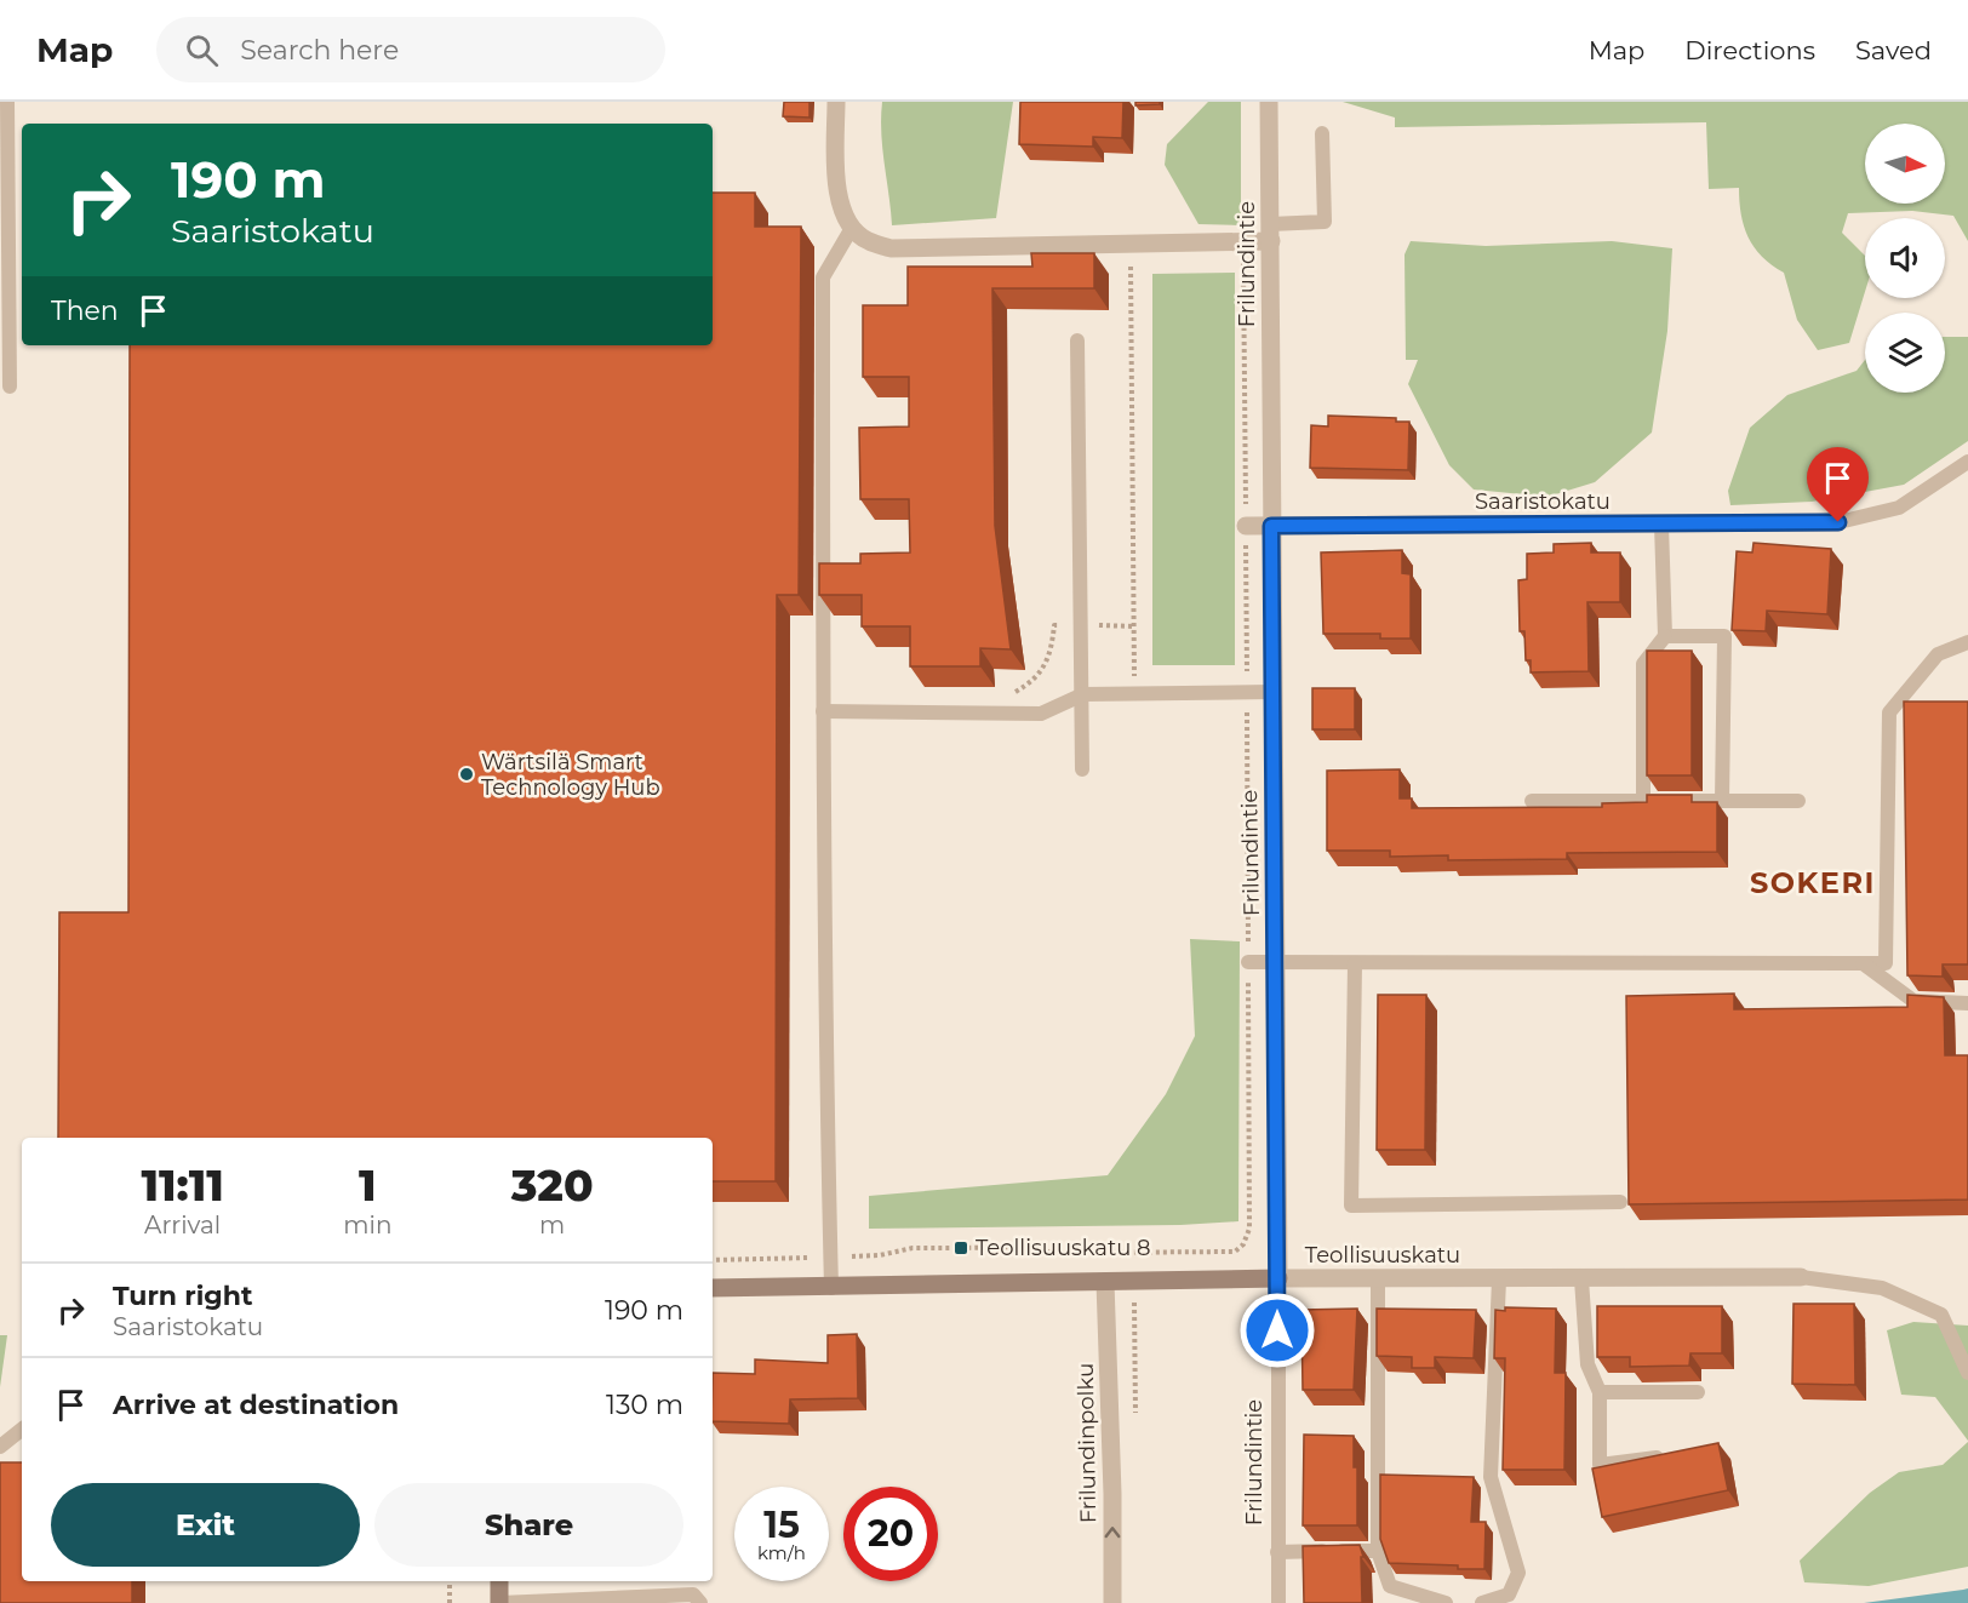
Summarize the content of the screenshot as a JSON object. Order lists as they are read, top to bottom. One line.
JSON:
{"streets":{"street":["Frilundintie","Saaristokatu","Teollisuuskatu","Frilundinpolku"]},"crossings":[["Frilundintie","Saaristokatu"],["Frilundintie","Teollisuuskatu"],["Teollisuuskatu","Frilundinpolku"]],"one_way":["Frilundinpolku"],"districts":["SOKERI"],"places":{"other":["Wärtsilä Smart Technology Hub"],"transit":["Teollisuuskatu 8"]},"north":"right","page":{"header":"Map","search":"Search here","nav":["Map","Directions","Saved"],"turn":["190 m","Saaristokatu"],"then":"Then","eta":["11:11","Arrival","1","min","320","m"],"list":[{"name":"Turn right","note":"Saaristokatu","value":"190 m"},{"name":"Arrive at destination","value":"130 m"}],"buttons":["Exit","Share"],"speed":"15 km/h","limit":"20"}}
